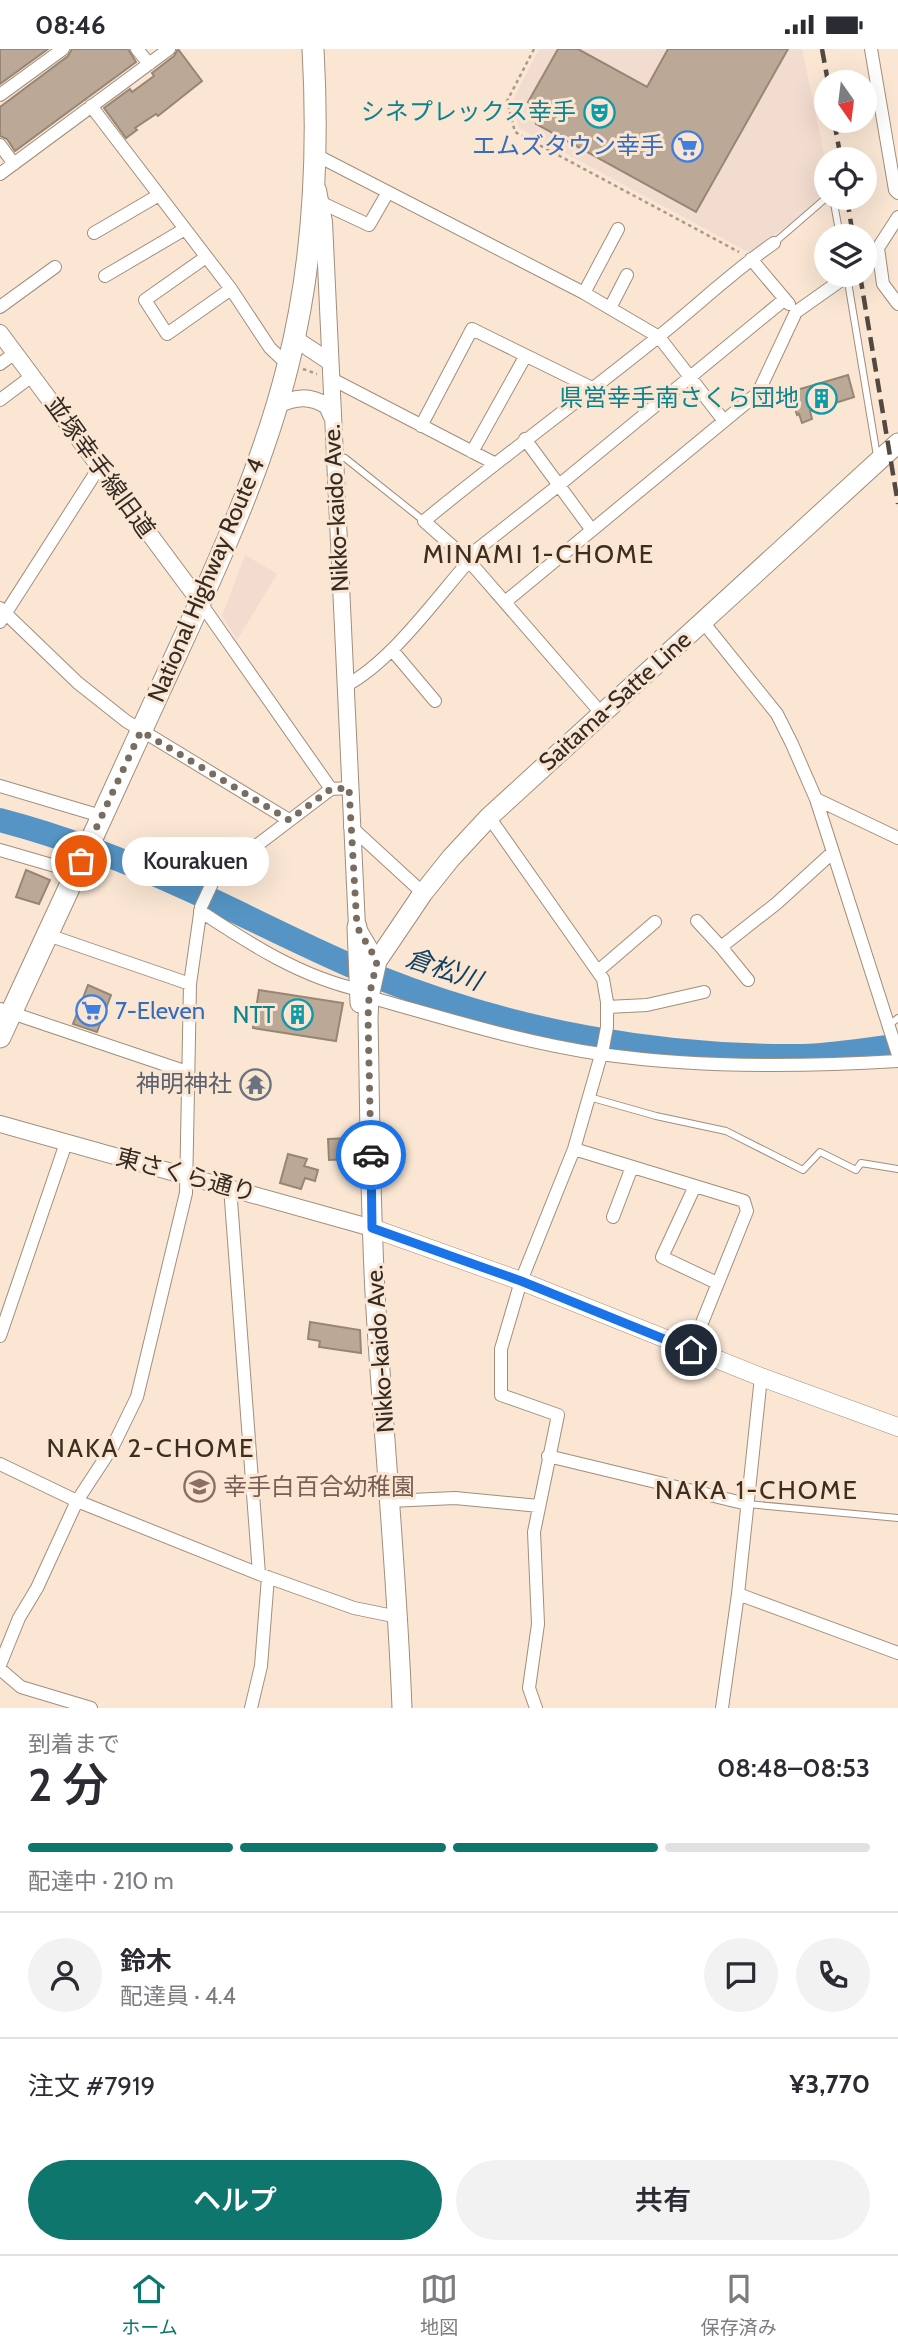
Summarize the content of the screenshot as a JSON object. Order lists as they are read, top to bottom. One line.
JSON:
{"streets":{"highway":["Nikko-kaido Ave.","National Highway Route 4"],"main road":["Saitama-Satte Line"],"street":["並塚幸手線旧道","東さくら通り"]},"crossings":[["並塚幸手線旧道","National Highway Route 4"],["Nikko-kaido Ave.","National Highway Route 4"],["Nikko-kaido Ave.","Saitama-Satte Line"],["Nikko-kaido Ave.","東さくら通り"]],"districts":["MINAMI 1-CHOME","NAKA 2-CHOME","NAKA 1-CHOME"],"water":["倉松川"],"places":{"theatre":["シネプレックス幸手"],"supermarket":["エムズタウン幸手","7-Eleven"],"building":["県営幸手南さくら団地","NTT"],"other":["Kourakuen"],"temple":["神明神社"],"school or university":["幸手白百合幼稚園"]},"north":"bottom","page":{"status":"08:46","bubble":"Kourakuen","heading":["2 分","到着まで","08:48–08:53"],"panel":["鈴木","配達員 · 4.4","注文 #7919","¥3,770"],"bar":"配達中 · 210 m","buttons":["ヘルプ","共有"],"tabs":["ホーム","地図","保存済み"]}}
